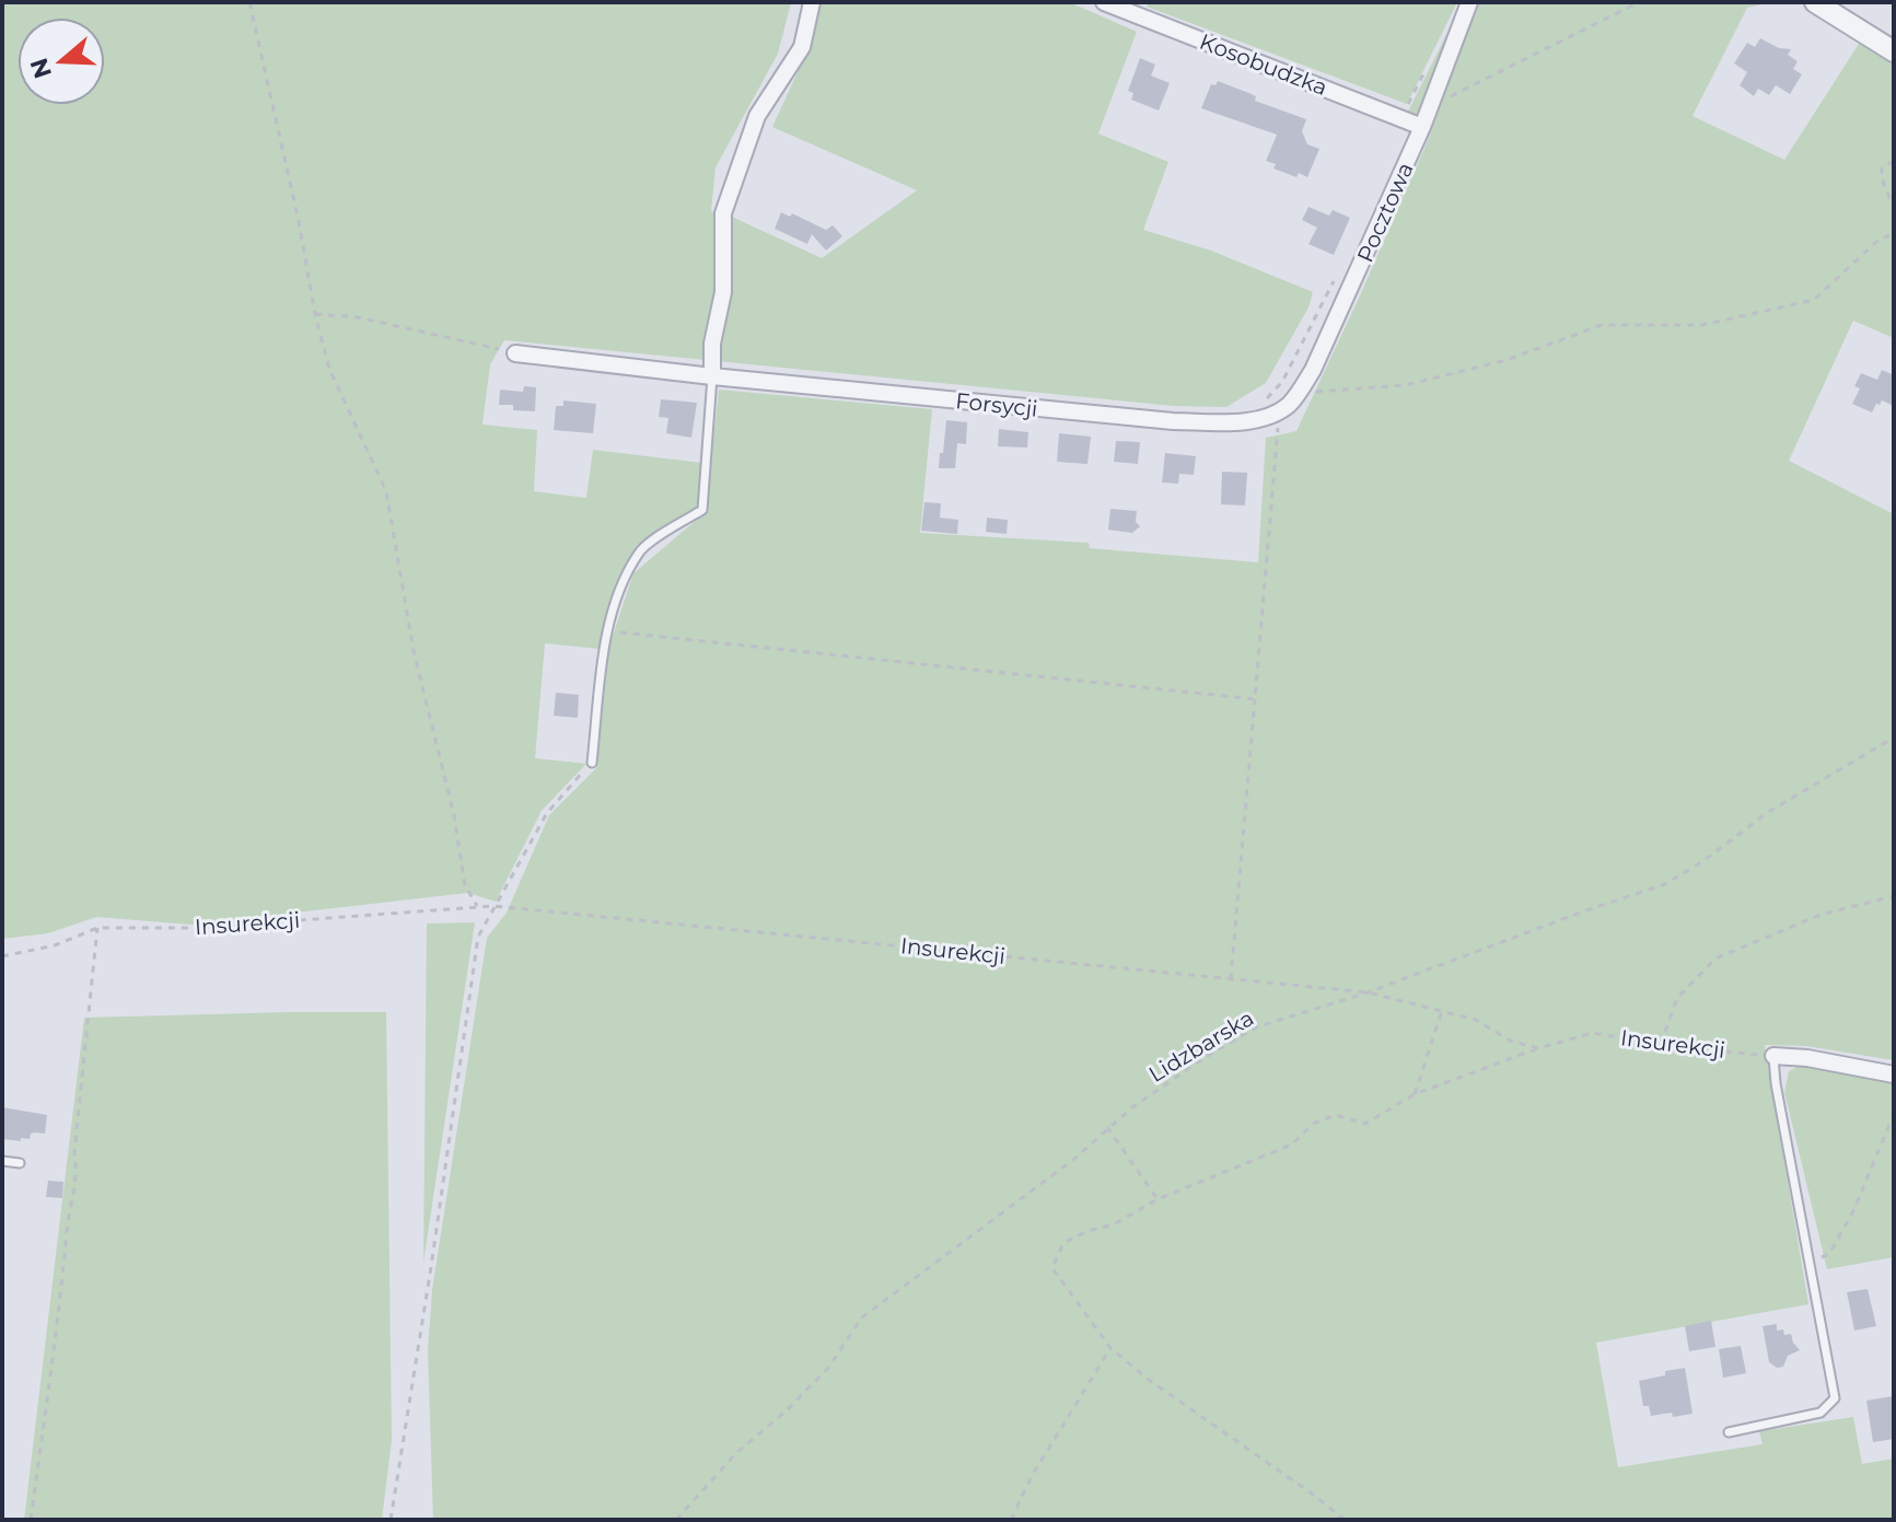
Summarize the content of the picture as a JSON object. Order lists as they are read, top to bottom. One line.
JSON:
{"streets":{"street":["Kosobudzka","Pocztowa","Forsycji"],"path":["Insurekcji","Lidzbarska"]},"crossings":[["Kosobudzka","Pocztowa"],["Pocztowa","Forsycji"],["Insurekcji","Lidzbarska"]],"north":"left"}
